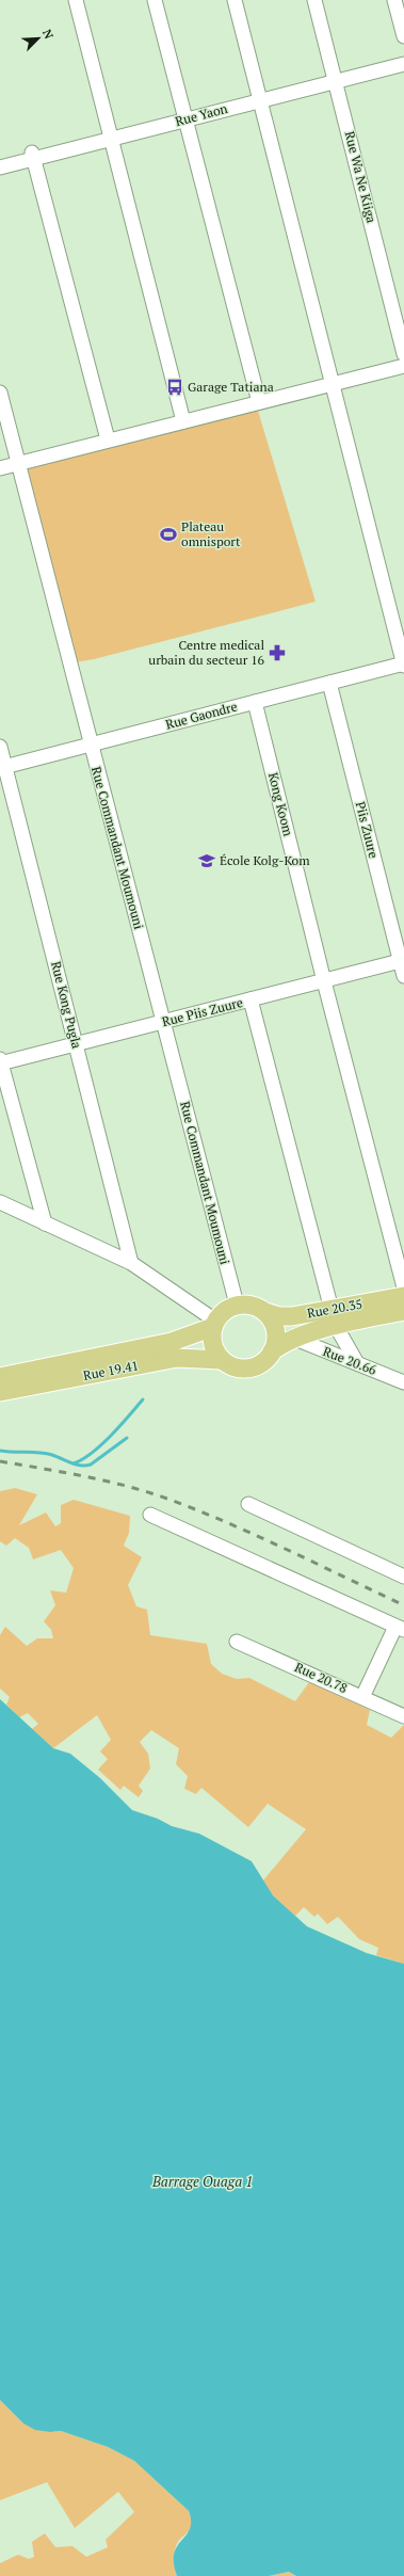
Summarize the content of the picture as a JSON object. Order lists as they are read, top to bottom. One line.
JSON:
{"streets":{"main road":["Rue 20.35","Rue 19.41"],"street":["Rue Yaon","Rue Wa Ne Kiiga","Rue Gaondre","Kong Koom","Piis Zuure","Rue Commandant Moumouni","Rue Kong Pugla","Rue Piis Zuure","Rue 20.66","Rue 20.78"]},"crossings":[["Rue Yaon","Rue Wa Ne Kiiga"],["Rue Gaondre","Kong Koom"],["Rue Gaondre","Piis Zuure"],["Rue Gaondre","Rue Commandant Moumouni"],["Rue Gaondre","Rue Kong Pugla"],["Kong Koom","Rue Piis Zuure"],["Piis Zuure","Rue Piis Zuure"],["Rue Commandant Moumouni","Rue Piis Zuure"],["Rue Commandant Moumouni","Rue 20.35"],["Rue Commandant Moumouni","Rue 19.41"],["Rue Kong Pugla","Rue Piis Zuure"],["Rue 20.35","Rue 20.66"],["Rue 20.35","Rue 19.41"]],"water":["Barrage Ouaga 1"],"places":{"bus stop":["Garage Tatiana"],"sports":["Plateau omnisport"],"pharmacy":["Centre medical urbain du secteur 16"],"school or university":["École Kolg-Kom"]},"north":"top right"}
